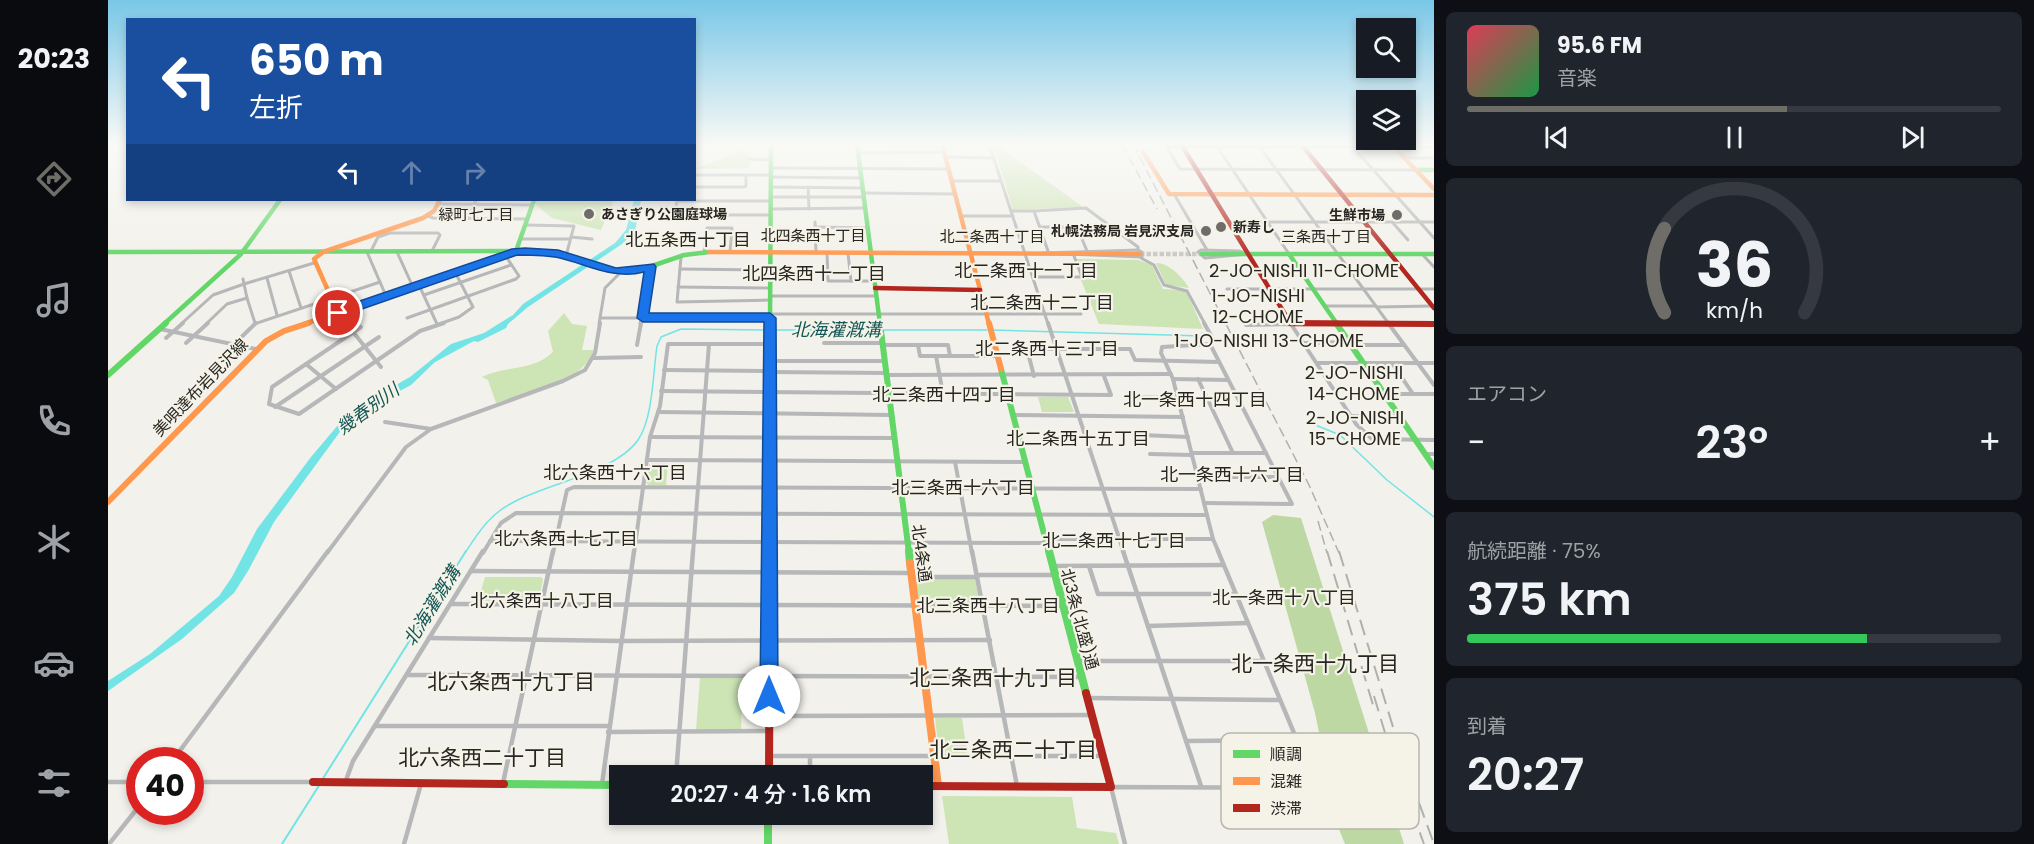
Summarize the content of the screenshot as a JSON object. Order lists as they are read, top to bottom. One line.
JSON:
{"streets":{"street":["美唄達布岩見沢線","北4条通","北3条(北盛)通"]},"crossings":[["美唄達布岩見沢線","北4条通"],["美唄達布岩見沢線","北3条(北盛)通"]],"districts":["緑町七丁目","北四条西十丁目","北二条西十丁目","三条西十丁目","北五条西十丁目","北二条西十一丁目","2-JO-NISHI 11-CHOME","北四条西十一丁目","1-JO-NISHI 12-CHOME","北二条西十二丁目","1-JO-NISHI 13-CHOME","北二条西十三丁目","2-JO-NISHI 14-CHOME","北三条西十四丁目","北一条西十四丁目","2-JO-NISHI 15-CHOME","北二条西十五丁目","北六条西十六丁目","北一条西十六丁目","北三条西十六丁目","北六条西十七丁目","北二条西十七丁目","北一条西十八丁目","北六条西十八丁目","北三条西十八丁目","北一条西十九丁目","北三条西十九丁目","北六条西十九丁目","北三条西二十丁目","北六条西二十丁目"],"water":["北海灌漑溝","幾春別川"],"places":["あさぎり公園庭球場","生鮮市場","新寿し","札幌法務局 岩見沢支局"],"legend":["順調","混雑","渋滞"],"page":{"tabs":"20:23","turn":["650 m","左折"],"song":["95.6 FM","音楽"],"tile":["エアコン",["航続距離 · 75%","375 km"],["到着","20:27"]],"heat":["−","23°","+"],"limit":"40","trip":"20:27 · 4 分 · 1.6 km","gauge":["36","km/h"]}}
